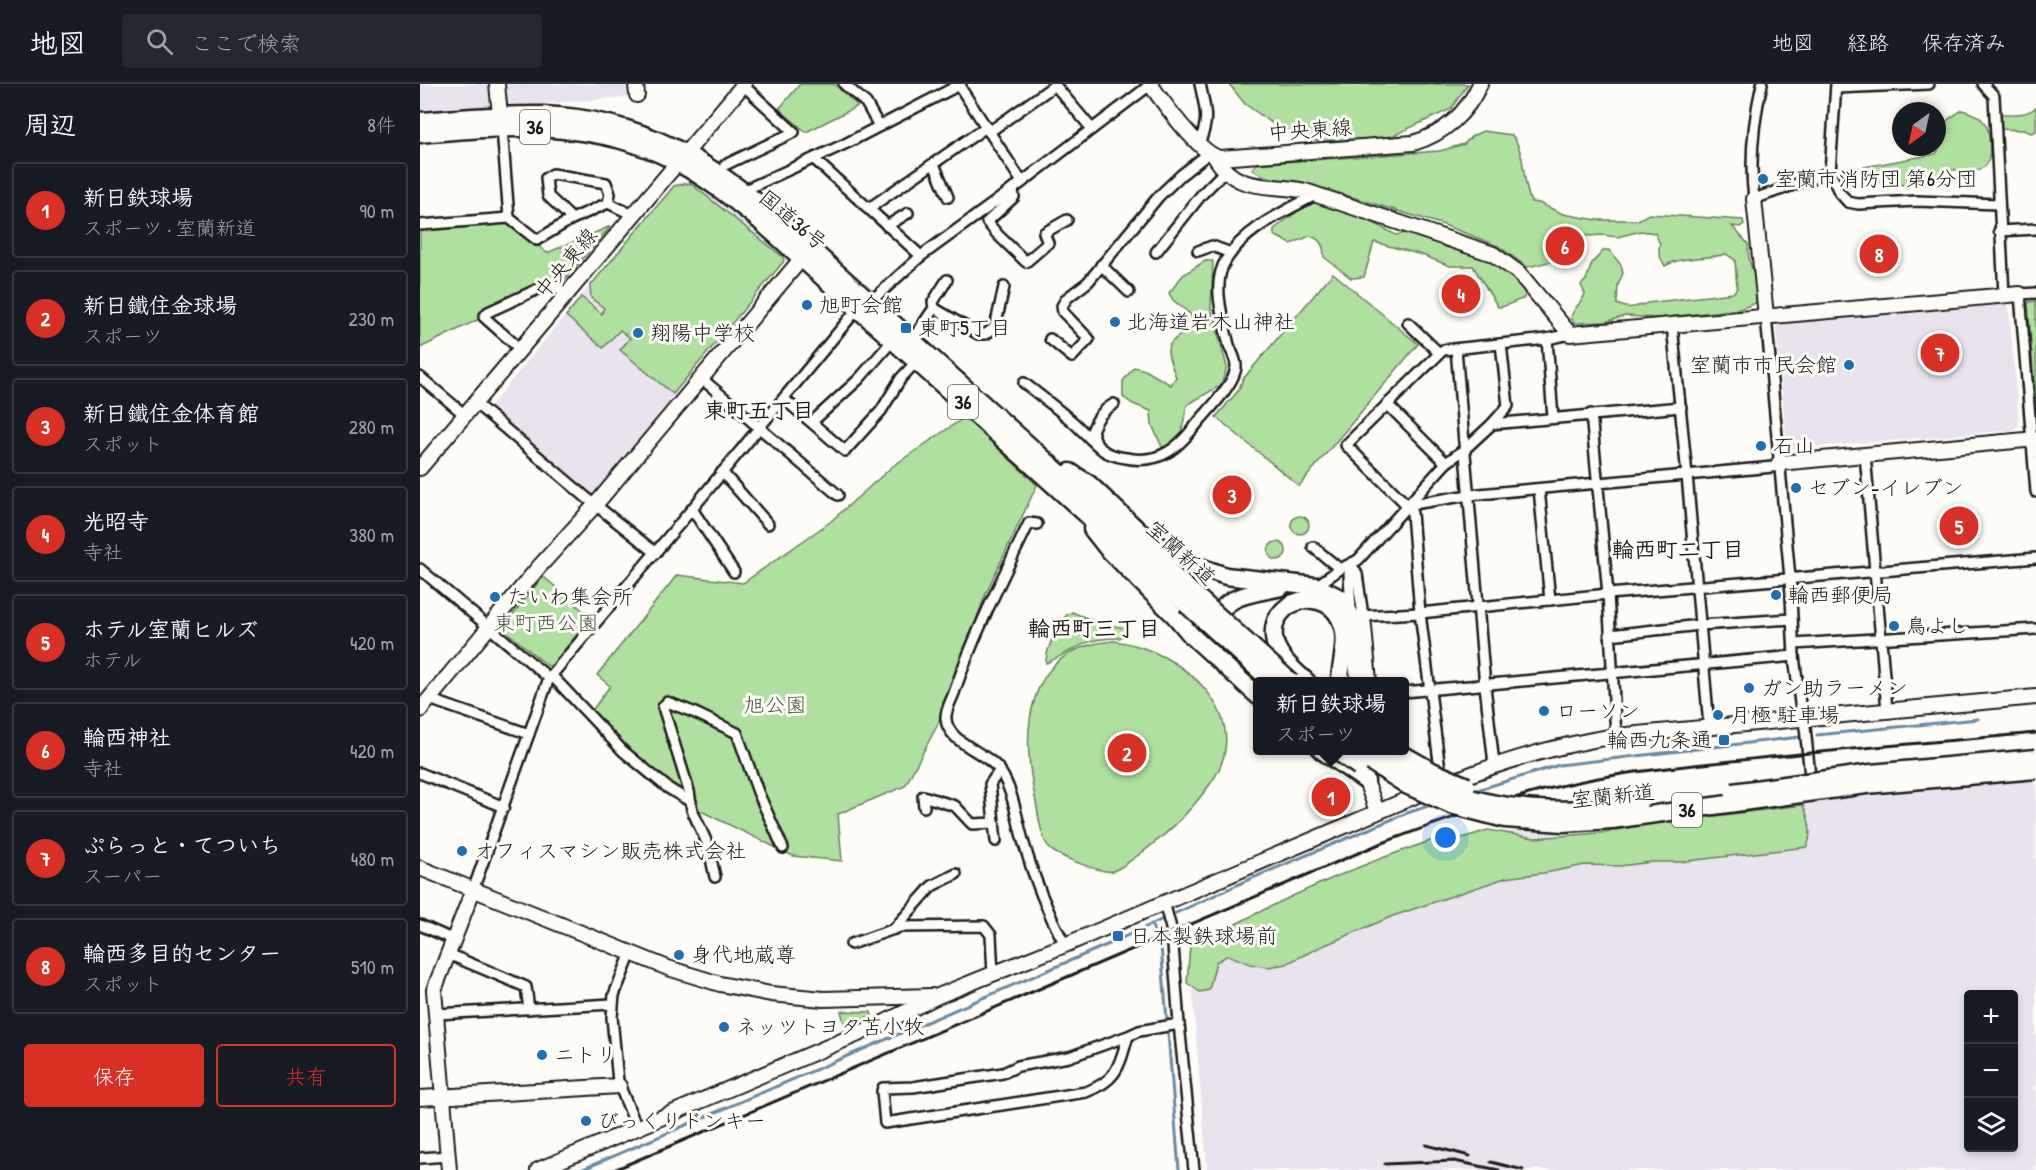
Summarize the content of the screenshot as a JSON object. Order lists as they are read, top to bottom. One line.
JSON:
{"streets":{"highway":["36","国道36号","室蘭新道"],"street":["中央東線"]},"crossings":[["中央東線","国道36号"],["国道36号","室蘭新道"]],"districts":["東町五丁目","輪西町二丁目","輪西町三丁目"],"parks":["東町西公園","旭公園"],"places":{"other":["室蘭市消防団 第6分団","旭町会館","北海道岩木山神社","翔陽中学校","室蘭市市民会館","石山","セブン-イレブン","輪西郵便局","たいわ集会所","鳥よし","ガン助ラーメン","ローソン","月極 駐車場","オフィスマシン販売株式会社","身代地蔵尊","ネッツトヨタ苫小牧","ニトリ","びっくりドンキー"],"transit":["東町5丁目","輪西九条通","日本製鉄球場前"]},"north":"bottom left","page":{"header":"地図","search":"ここで検索","nav":["地図","経路","保存済み"],"heading":["周辺","8件"],"list":[{"mark":"1","name":"新日鉄球場","note":"スポーツ · 室蘭新道","value":"90 m"},{"mark":"2","name":"新日鐵住金球場","note":"スポーツ","value":"230 m"},{"mark":"3","name":"新日鐵住金体育館","note":"スポット","value":"280 m"},{"mark":"4","name":"光昭寺","note":"寺社","value":"380 m"},{"mark":"5","name":"ホテル室蘭ヒルズ","note":"ホテル","value":"420 m"},{"mark":"6","name":"輪西神社","note":"寺社","value":"420 m"},{"mark":"7","name":"ぷらっと・てついち","note":"スーパー","value":"480 m"},{"mark":"8","name":"輪西多目的センター","note":"スポット","value":"510 m"}],"pins":["6","8","4","7","3","5","2","1"],"popup":["新日鉄球場","スポーツ"],"map_buttons":["+","−"],"buttons":["保存","共有"]}}
